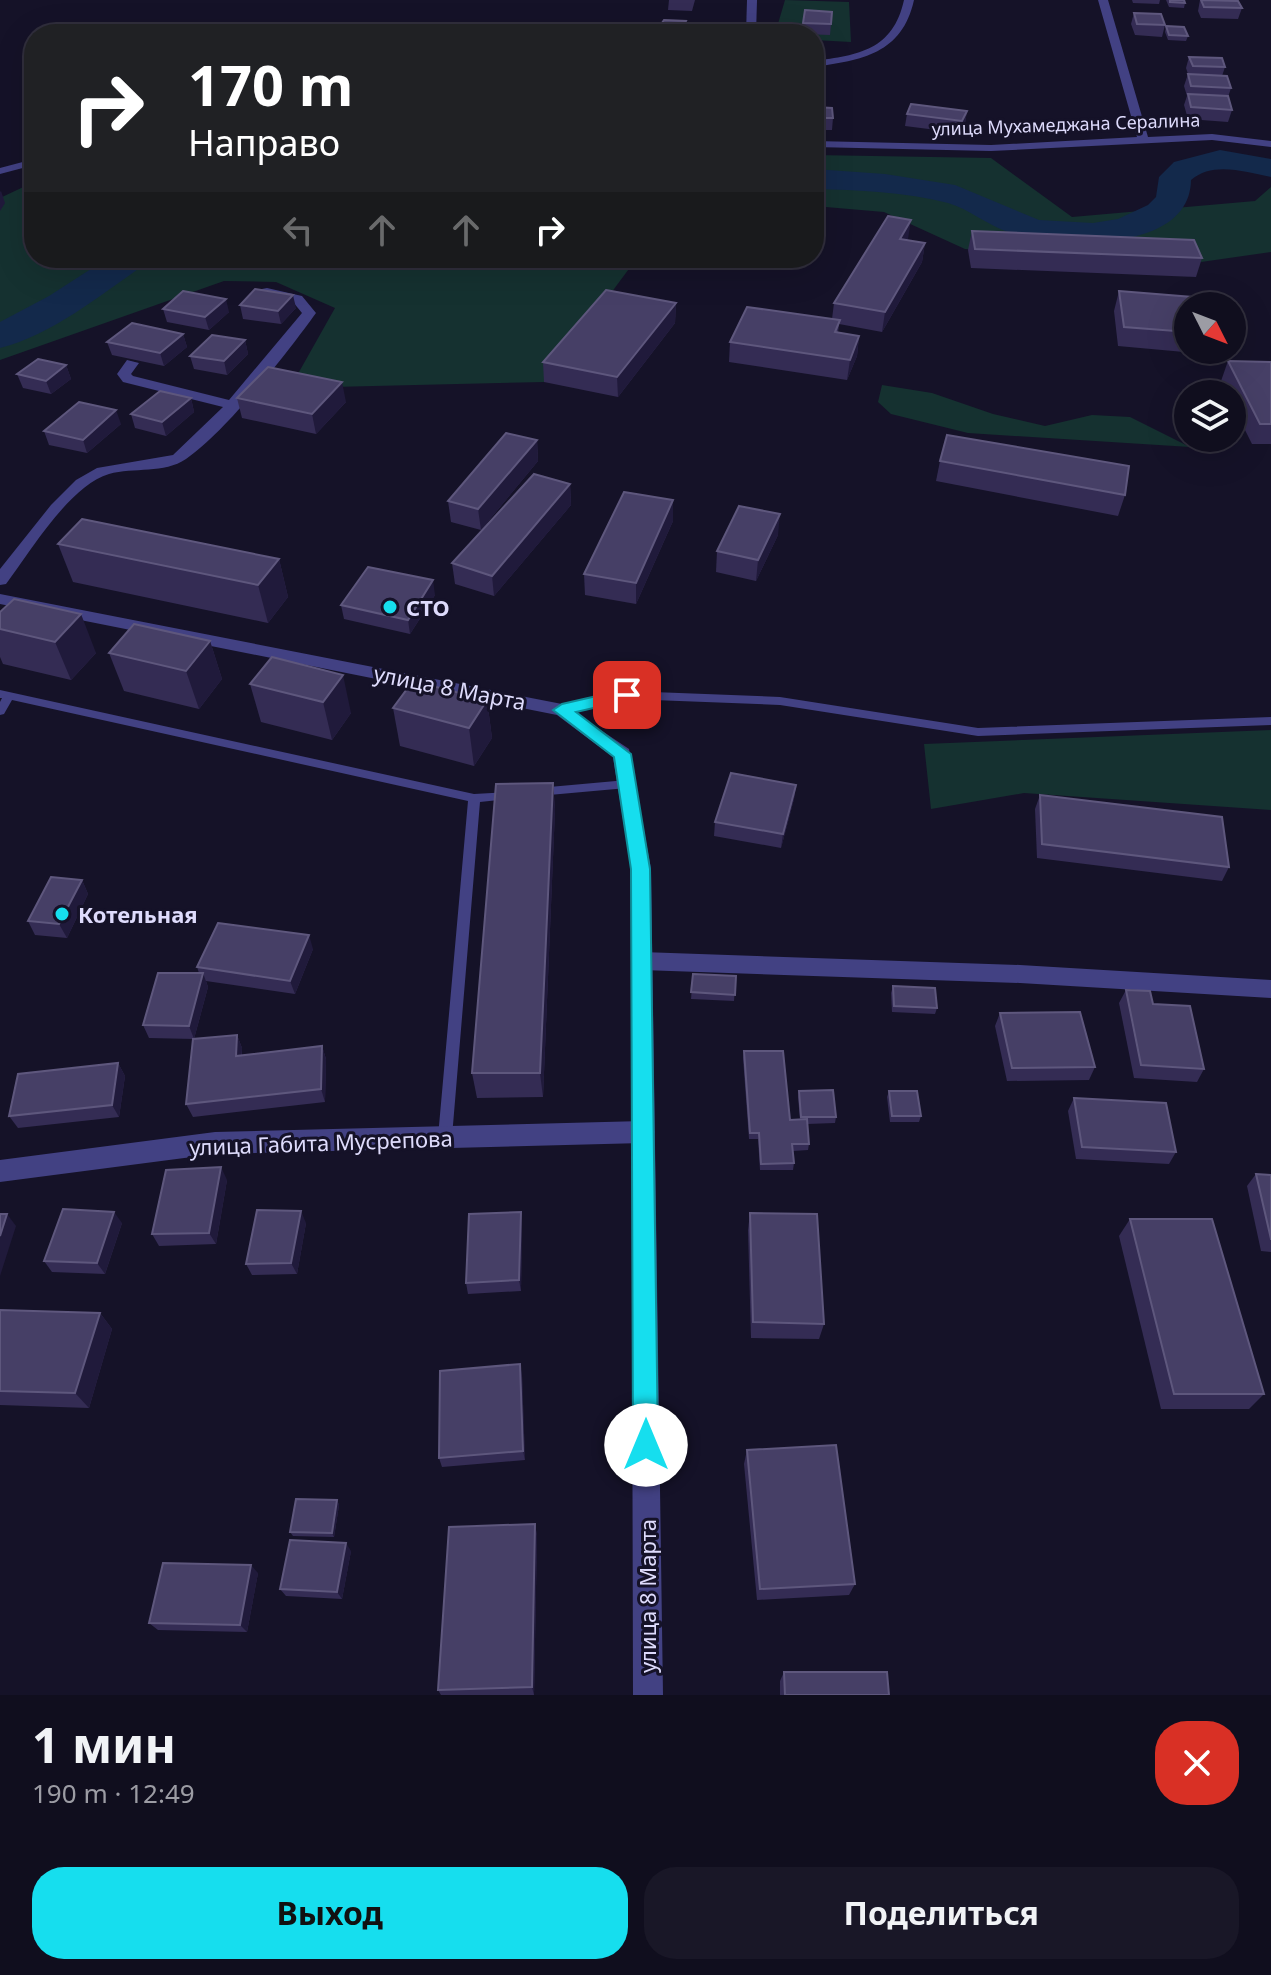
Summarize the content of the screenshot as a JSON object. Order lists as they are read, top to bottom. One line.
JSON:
{"streets":{"street":["улица Мухамеджана Сералина","улица 8 Марта","улица Габита Мусрепова"]},"crossings":[["улица 8 Марта","улица Габита Мусрепова"]],"places":["СТО","Котельная"],"north":"bottom right","page":{"turn":["170 m","Направо"],"heading":["1 мин","190 m · 12:49"],"buttons":["Выход","Поделиться"]}}
